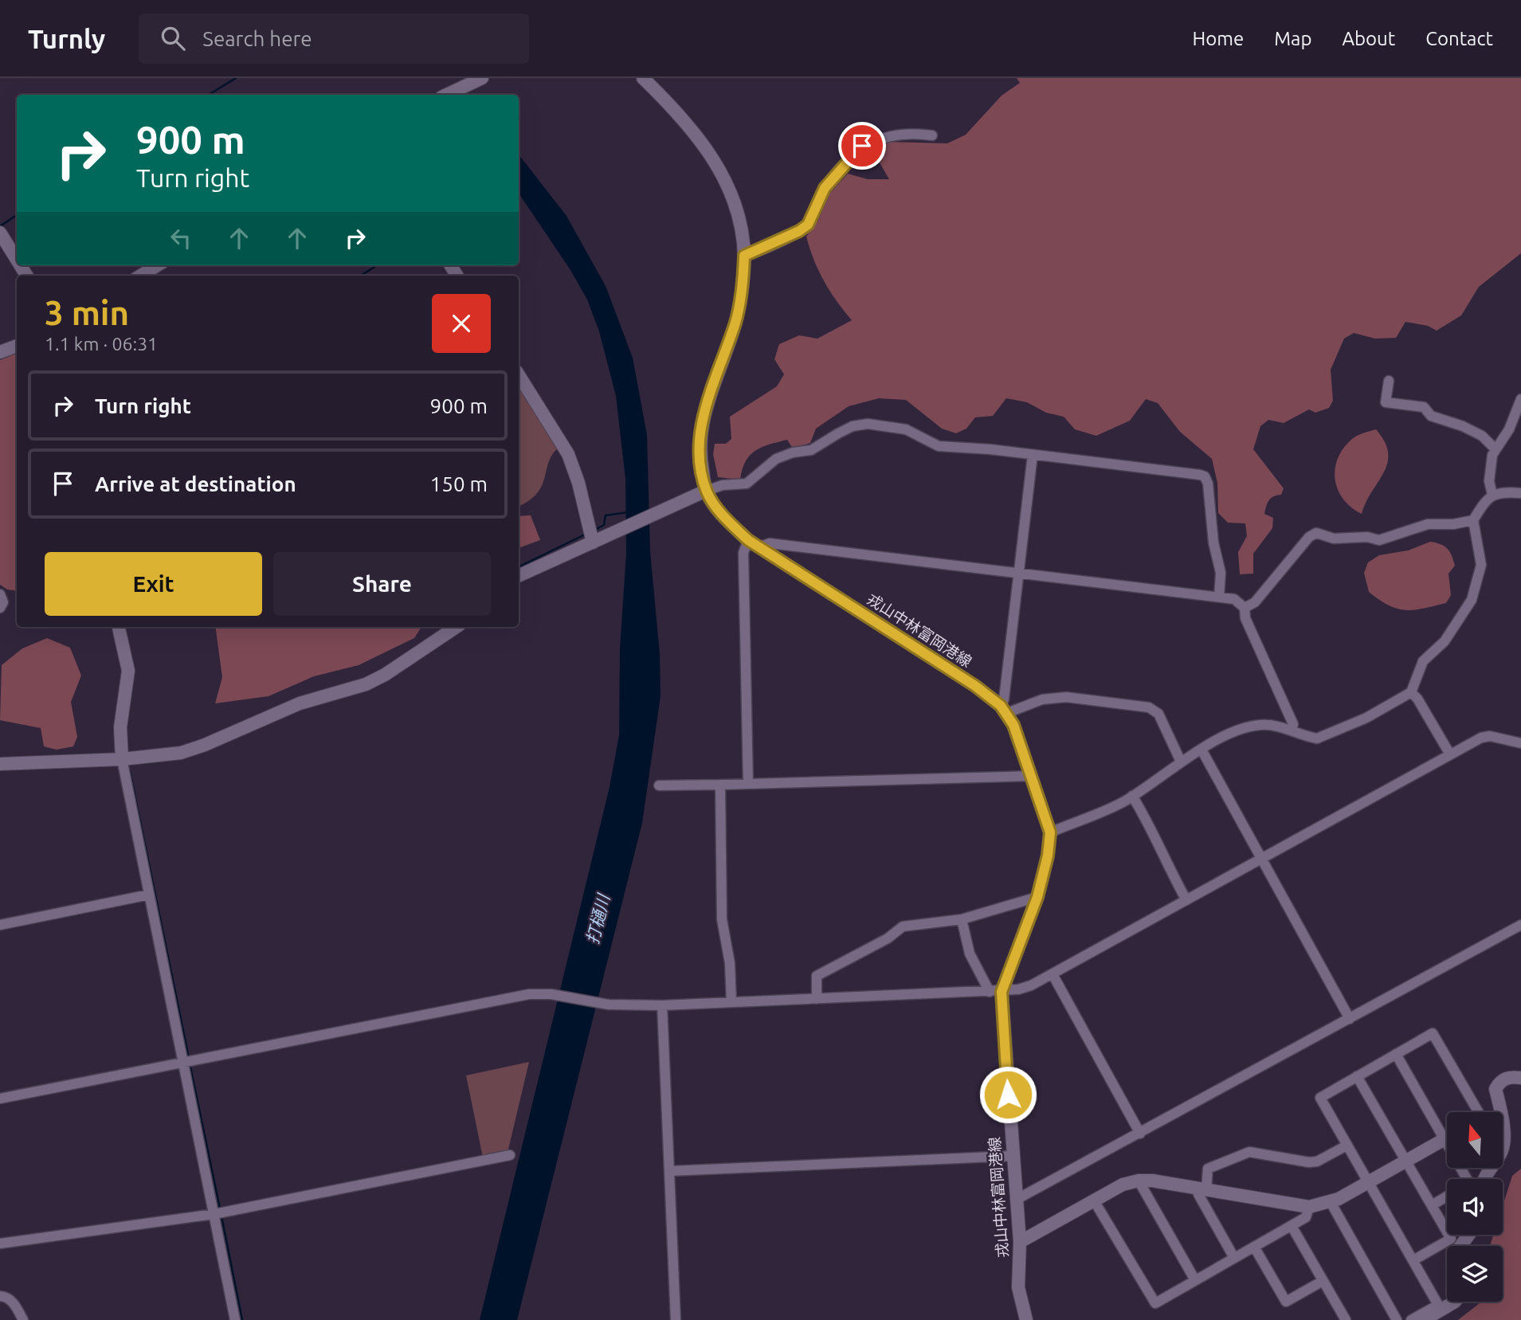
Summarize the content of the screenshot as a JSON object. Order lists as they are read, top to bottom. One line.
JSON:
{"streets":{"street":["戎山中林富岡港線"]},"water":["打樋川"],"north":"top","page":{"header":"Turnly","search":"Search here","nav":["Home","Map","About","Contact"],"turn":["900 m","Turn right"],"heading":["3 min","1.1 km · 06:31"],"list":[{"name":"Turn right","value":"900 m"},{"name":"Arrive at destination","value":"150 m"}],"buttons":["Exit","Share"]}}
